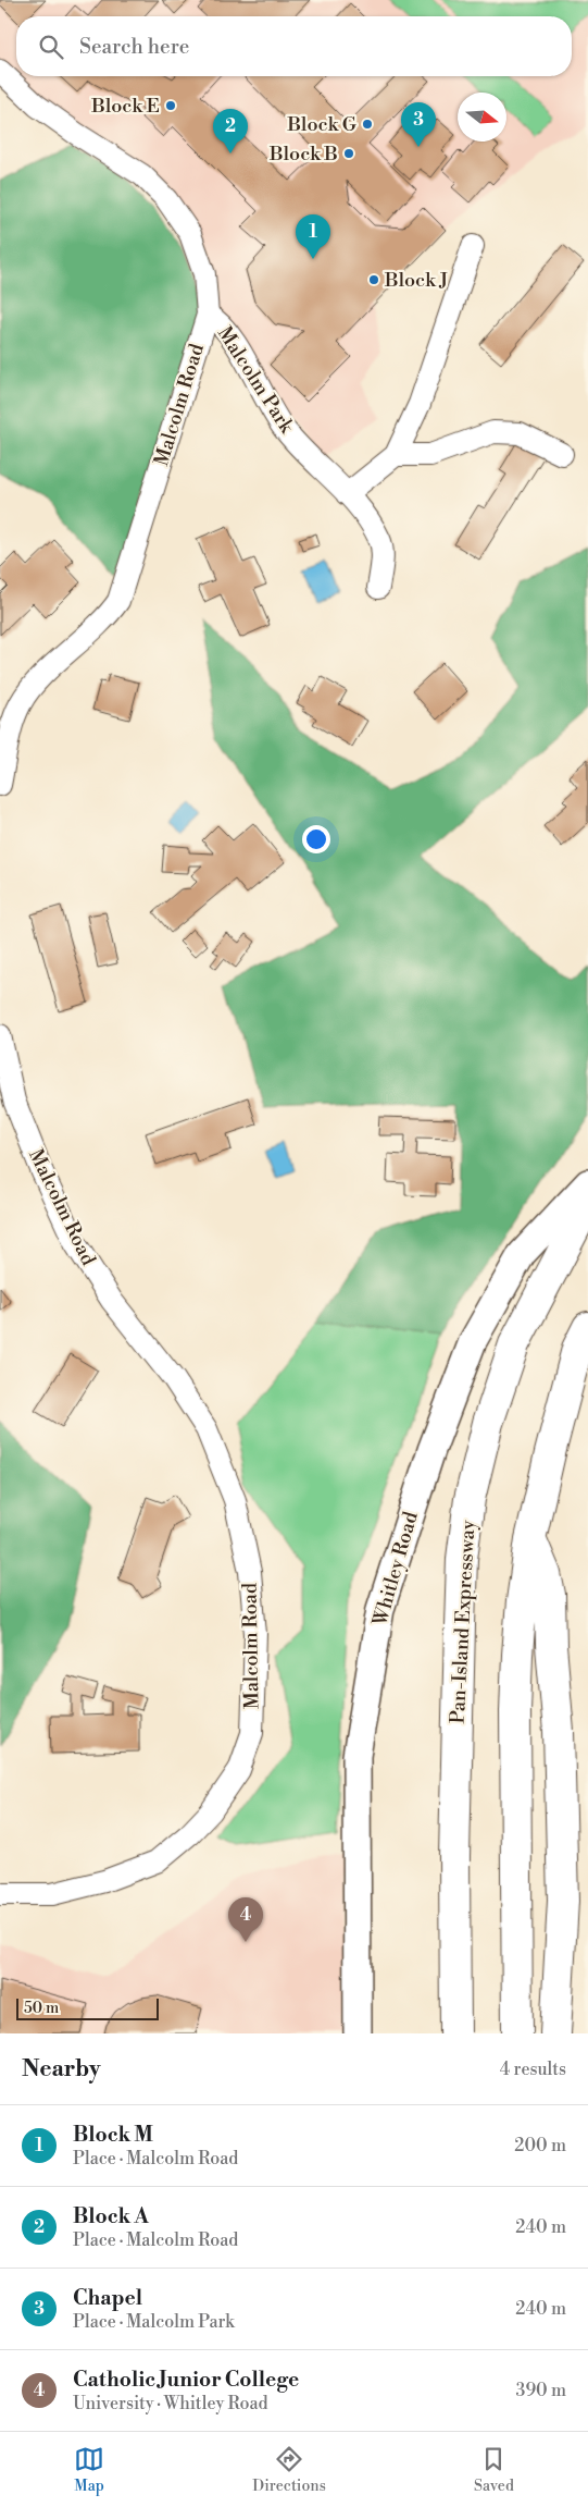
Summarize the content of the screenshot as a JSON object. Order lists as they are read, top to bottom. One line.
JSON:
{"streets":{"highway":["Pan-Island Expressway"],"main road":["Whitley Road"],"street":["Malcolm Park","Malcolm Road"]},"crossings":[["Malcolm Park","Malcolm Road"]],"places":["Block E","Block G","Block B","Block J"],"scale_bar":"50 m","north":"right","page":{"search":"Search here","pins":["3","2","1","4"],"scale":"50 m","heading":["Nearby","4 results"],"list":[{"mark":"1","name":"Block M","note":"Place · Malcolm Road","value":"200 m"},{"mark":"2","name":"Block A","note":"Place · Malcolm Road","value":"240 m"},{"mark":"3","name":"Chapel","note":"Place · Malcolm Park","value":"240 m"},{"mark":"4","name":"Catholic Junior College","note":"University · Whitley Road","value":"390 m"}],"nav":["Map","Directions","Saved"]}}
